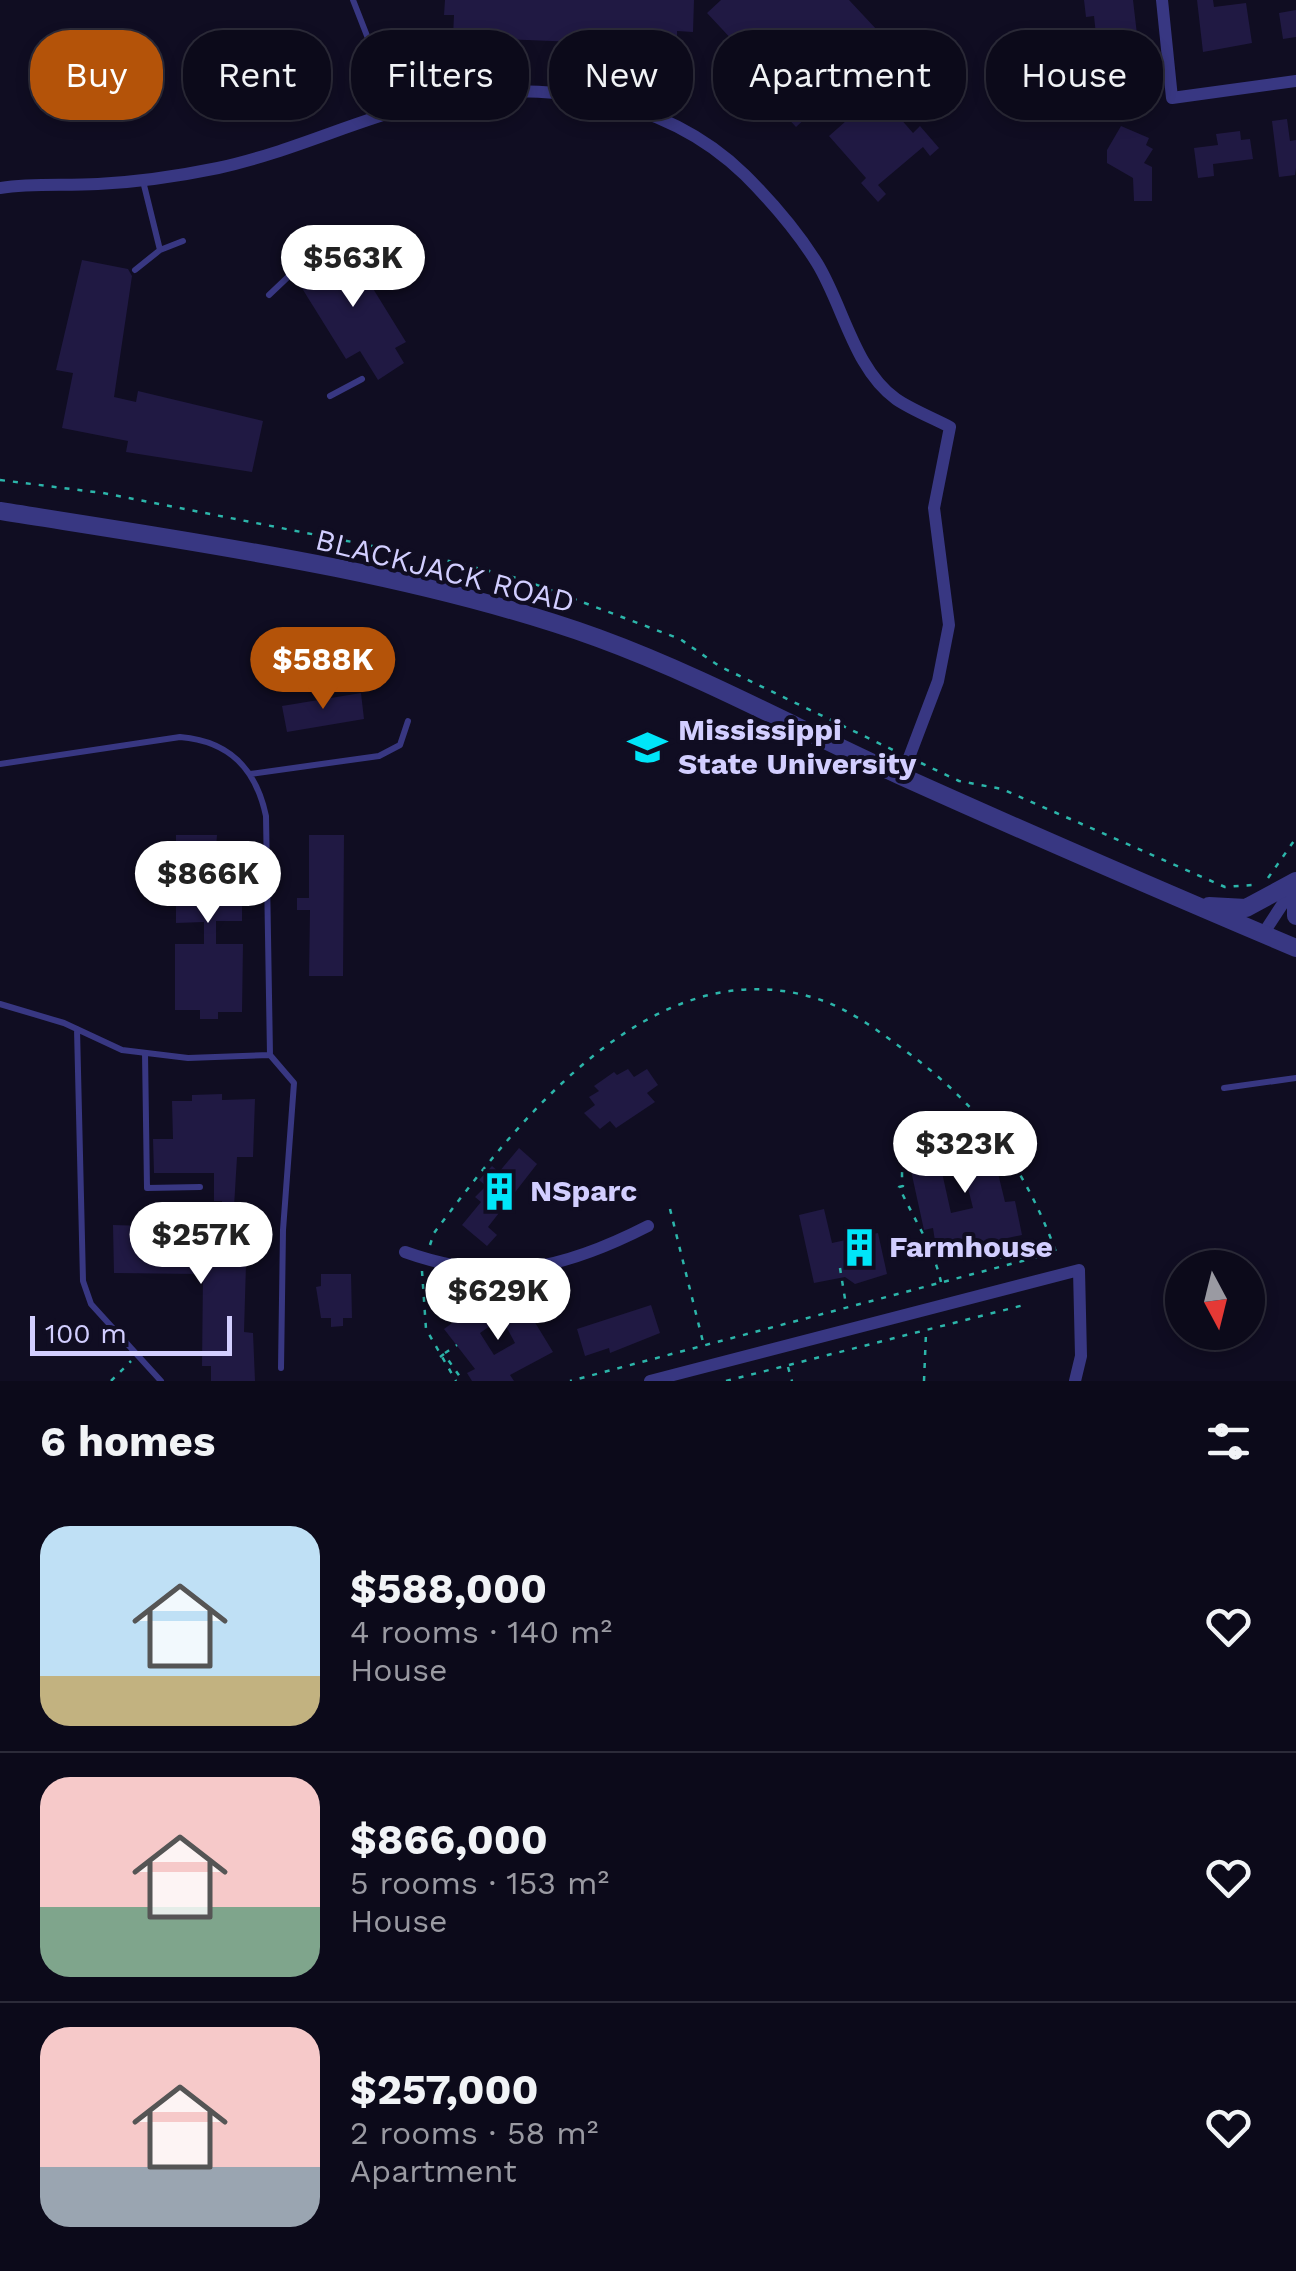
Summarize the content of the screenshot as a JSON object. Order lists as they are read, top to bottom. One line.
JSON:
{"streets":{"street":["BLACKJACK ROAD"]},"places":{"school or university":["Mississippi State University"],"building":["NSparc","Farmhouse"]},"scale_bar":"100 m","north":"bottom","page":{"chip":["Buy","Rent","Filters","New","Apartment","House"],"price":["$563K","$588K","$866K","$323K","$257K","$629K"],"scale":"100 m","heading":"6 homes","list":[{"name":"$588,000","note":"4 rooms · 140 m² · House"},{"name":"$866,000","note":"5 rooms · 153 m² · House"},{"name":"$257,000","note":"2 rooms · 58 m² · Apartment"}]}}
